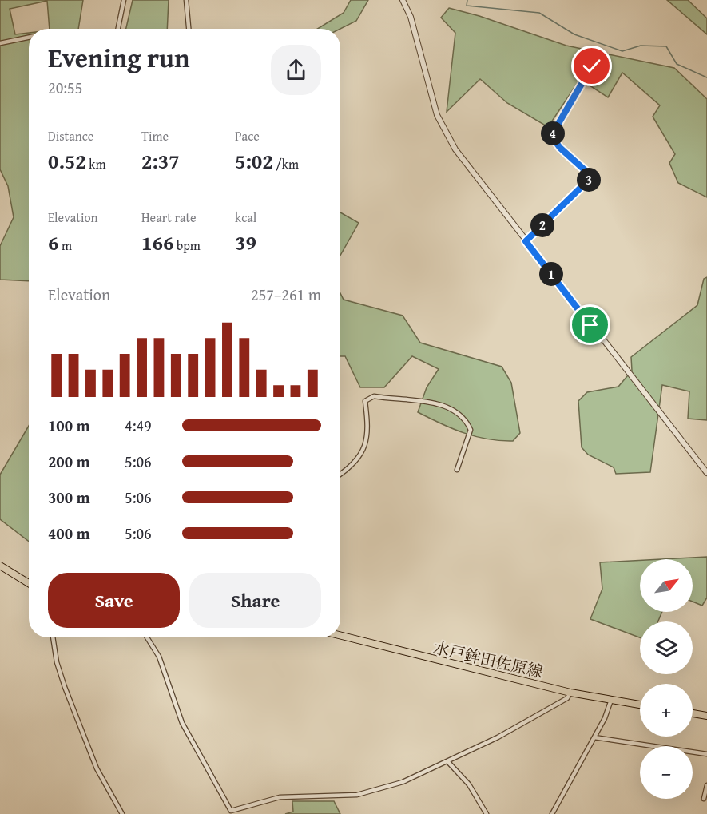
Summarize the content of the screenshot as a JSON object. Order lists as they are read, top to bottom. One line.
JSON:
{"streets":{"main road":["水戸鉾田佐原線"]},"north":"top right","page":{"heading":["Evening run","20:55"],"stats":[["Distance","0.52 km"],["Time","2:37"],["Pace","5:02 /km"],["Elevation","6 m"],["Heart rate","166 bpm"],["kcal","39"]],"pins":["4","3","2","1"],"chart":["Elevation","257–261 m"],"list":[{"name":"100 m","note":"4:49"},{"name":"200 m","note":"5:06"},{"name":"300 m","note":"5:06"},{"name":"400 m","note":"5:06"}],"map_buttons":["+","−"],"buttons":["Save","Share"]}}
